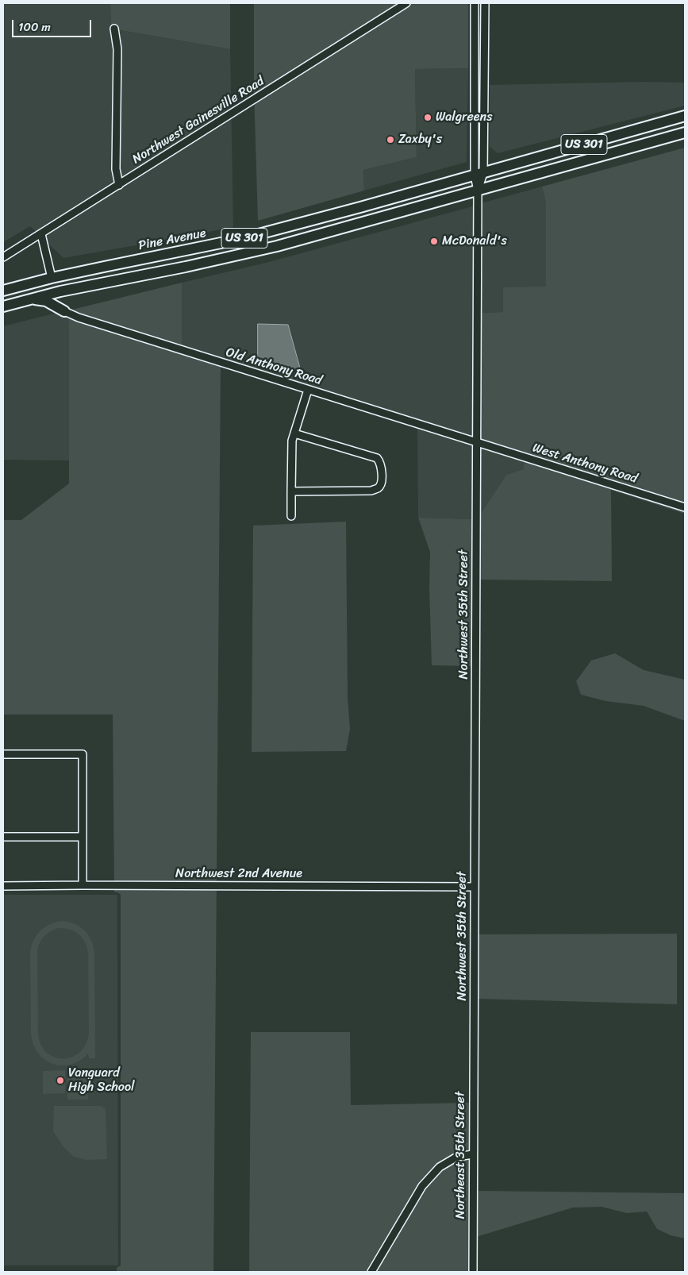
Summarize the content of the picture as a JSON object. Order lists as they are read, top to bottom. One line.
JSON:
{"streets":{"highway":["US 301","Pine Avenue"],"street":["Northwest Gainesville Road","Old Anthony Road","West Anthony Road","Northwest 35th Street","Northwest 2nd Avenue","Northeast 35th Street"]},"crossings":[["US 301","Pine Avenue"],["US 301","Northwest 35th Street"],["Pine Avenue","Northwest 35th Street"],["Old Anthony Road","West Anthony Road"],["Old Anthony Road","Northwest 35th Street"],["West Anthony Road","Northwest 35th Street"],["Northwest 35th Street","Northwest 2nd Avenue"],["Northwest 35th Street","Northeast 35th Street"]],"places":["Walgreens","Zaxby's","McDonald's","Vanguard High School"],"scale_bar":"100 m"}
